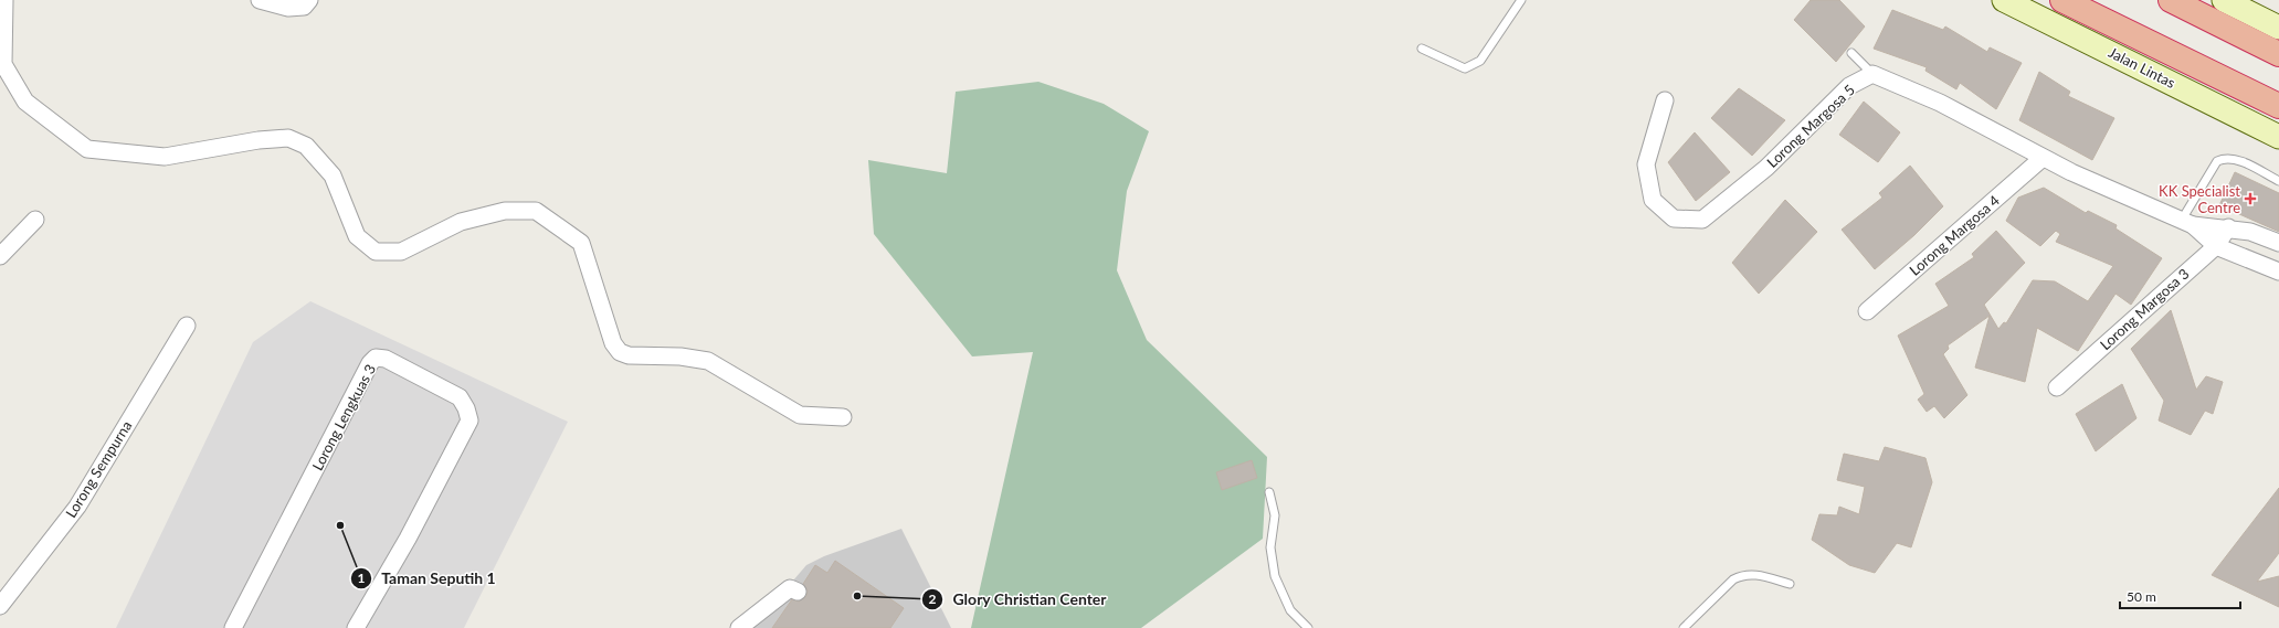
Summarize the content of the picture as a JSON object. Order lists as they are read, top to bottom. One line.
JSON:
{"streets":{"highway":["Jalan Lintas"],"street":["Lorong Margosa 5","Lorong Margosa 4","Lorong Margosa 3","Lorong Lengkuas 3","Lorong Sempurna"]},"places":{"health":["KK Specialist Centre"],"other":["Taman Seputih 1","Glory Christian Center"]},"scale_bar":"50 m"}
